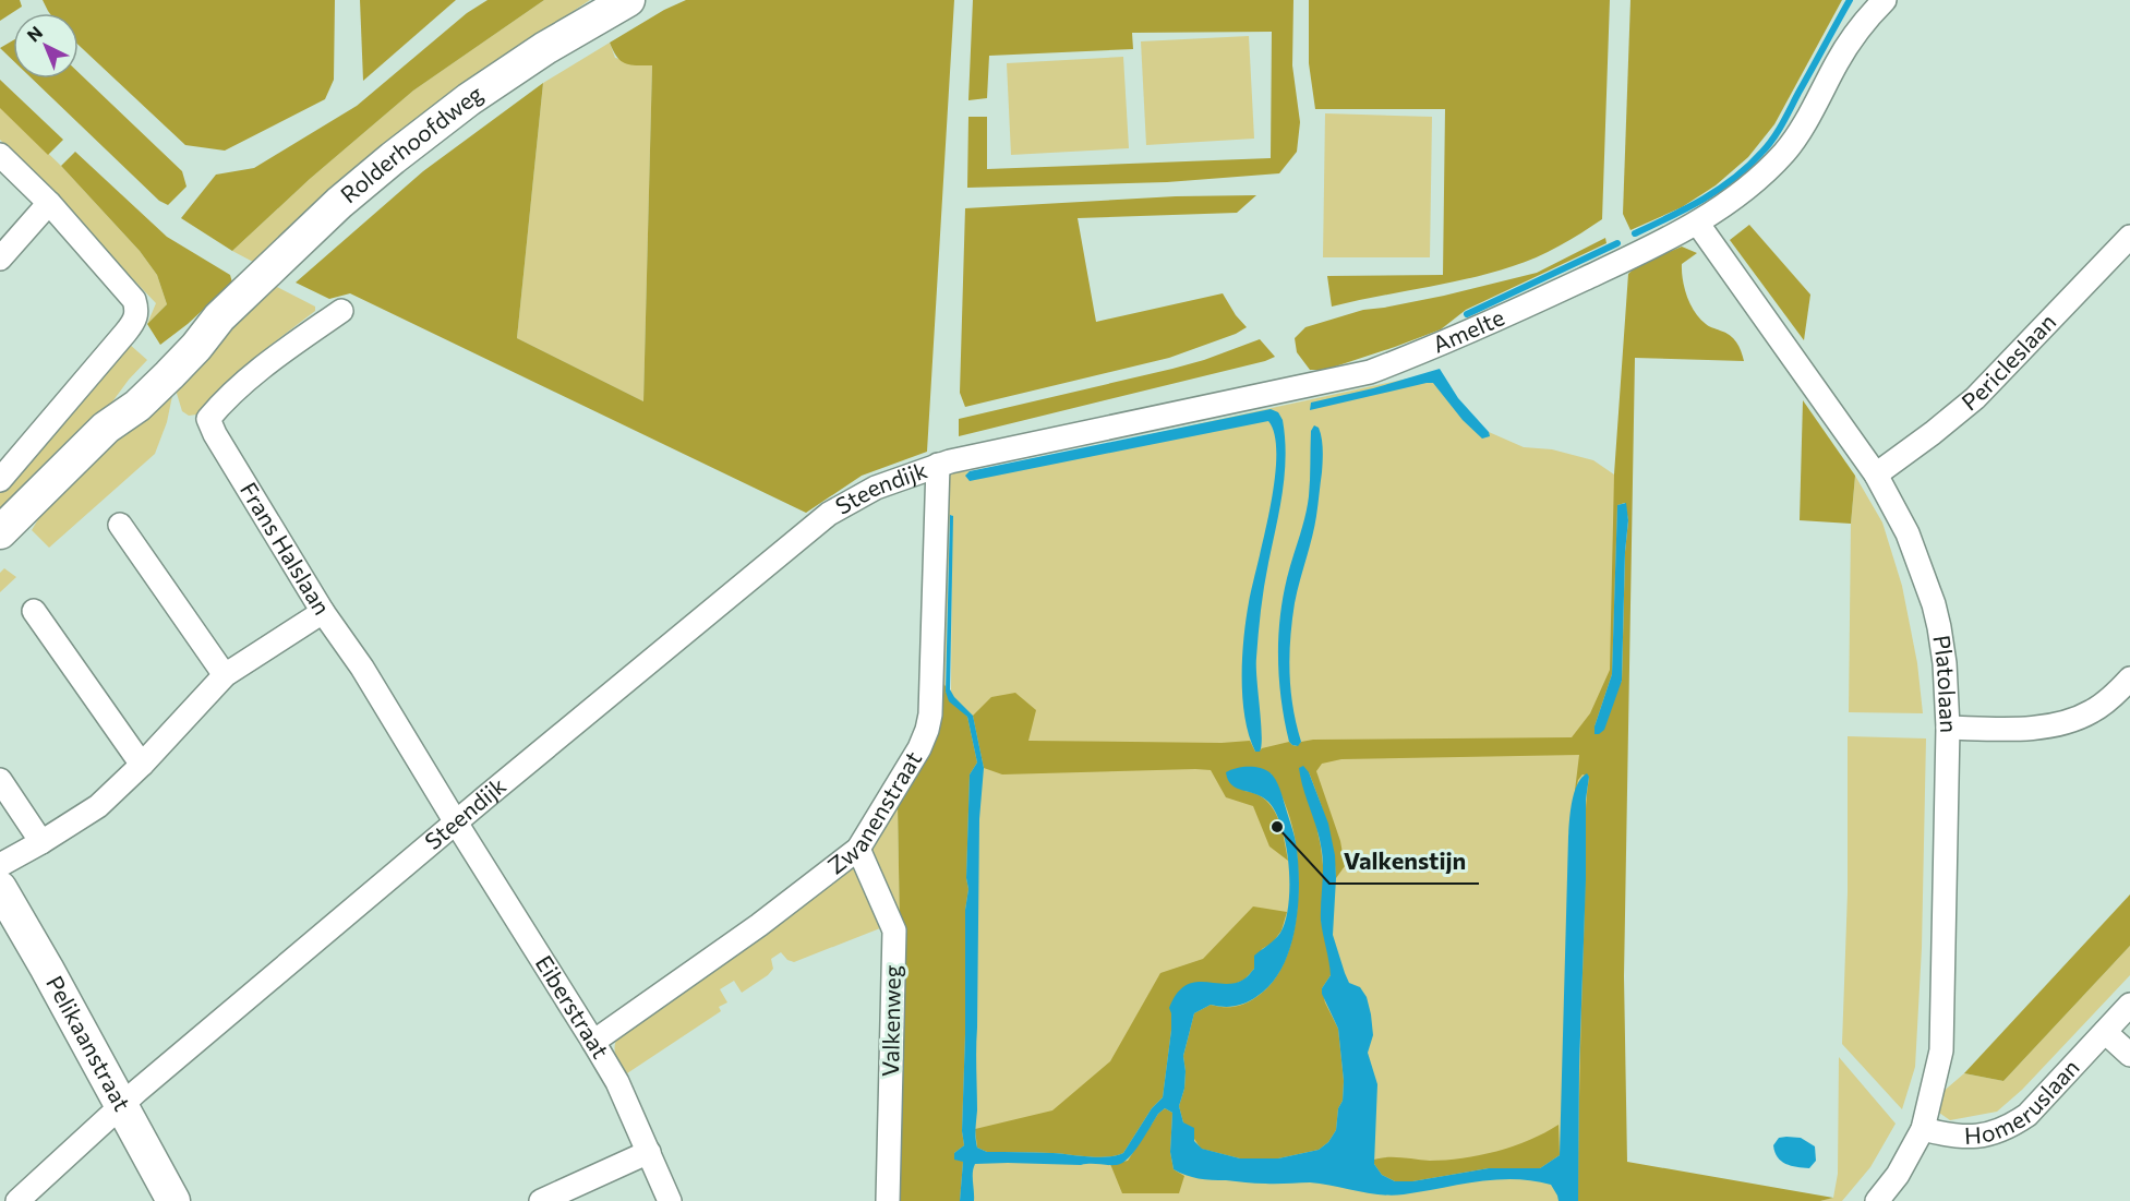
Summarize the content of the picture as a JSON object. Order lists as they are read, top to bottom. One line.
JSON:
{"streets":{"main road":["Rolderhoofdweg","Pelikaanstraat"],"street":["Amelte","Pericleslaan","Steendijk","Frans Halslaan","Platolaan","Zwanenstraat","Eiberstraat","Valkenweg","Homeruslaan"]},"crossings":[["Amelte","Steendijk"],["Amelte","Platolaan"],["Amelte","Zwanenstraat"],["Pericleslaan","Platolaan"],["Steendijk","Frans Halslaan"],["Steendijk","Zwanenstraat"],["Steendijk","Eiberstraat"],["Steendijk","Pelikaanstraat"],["Frans Halslaan","Eiberstraat"],["Platolaan","Homeruslaan"],["Zwanenstraat","Eiberstraat"],["Zwanenstraat","Valkenweg"]],"places":["Valkenstijn"],"north":"top left"}
